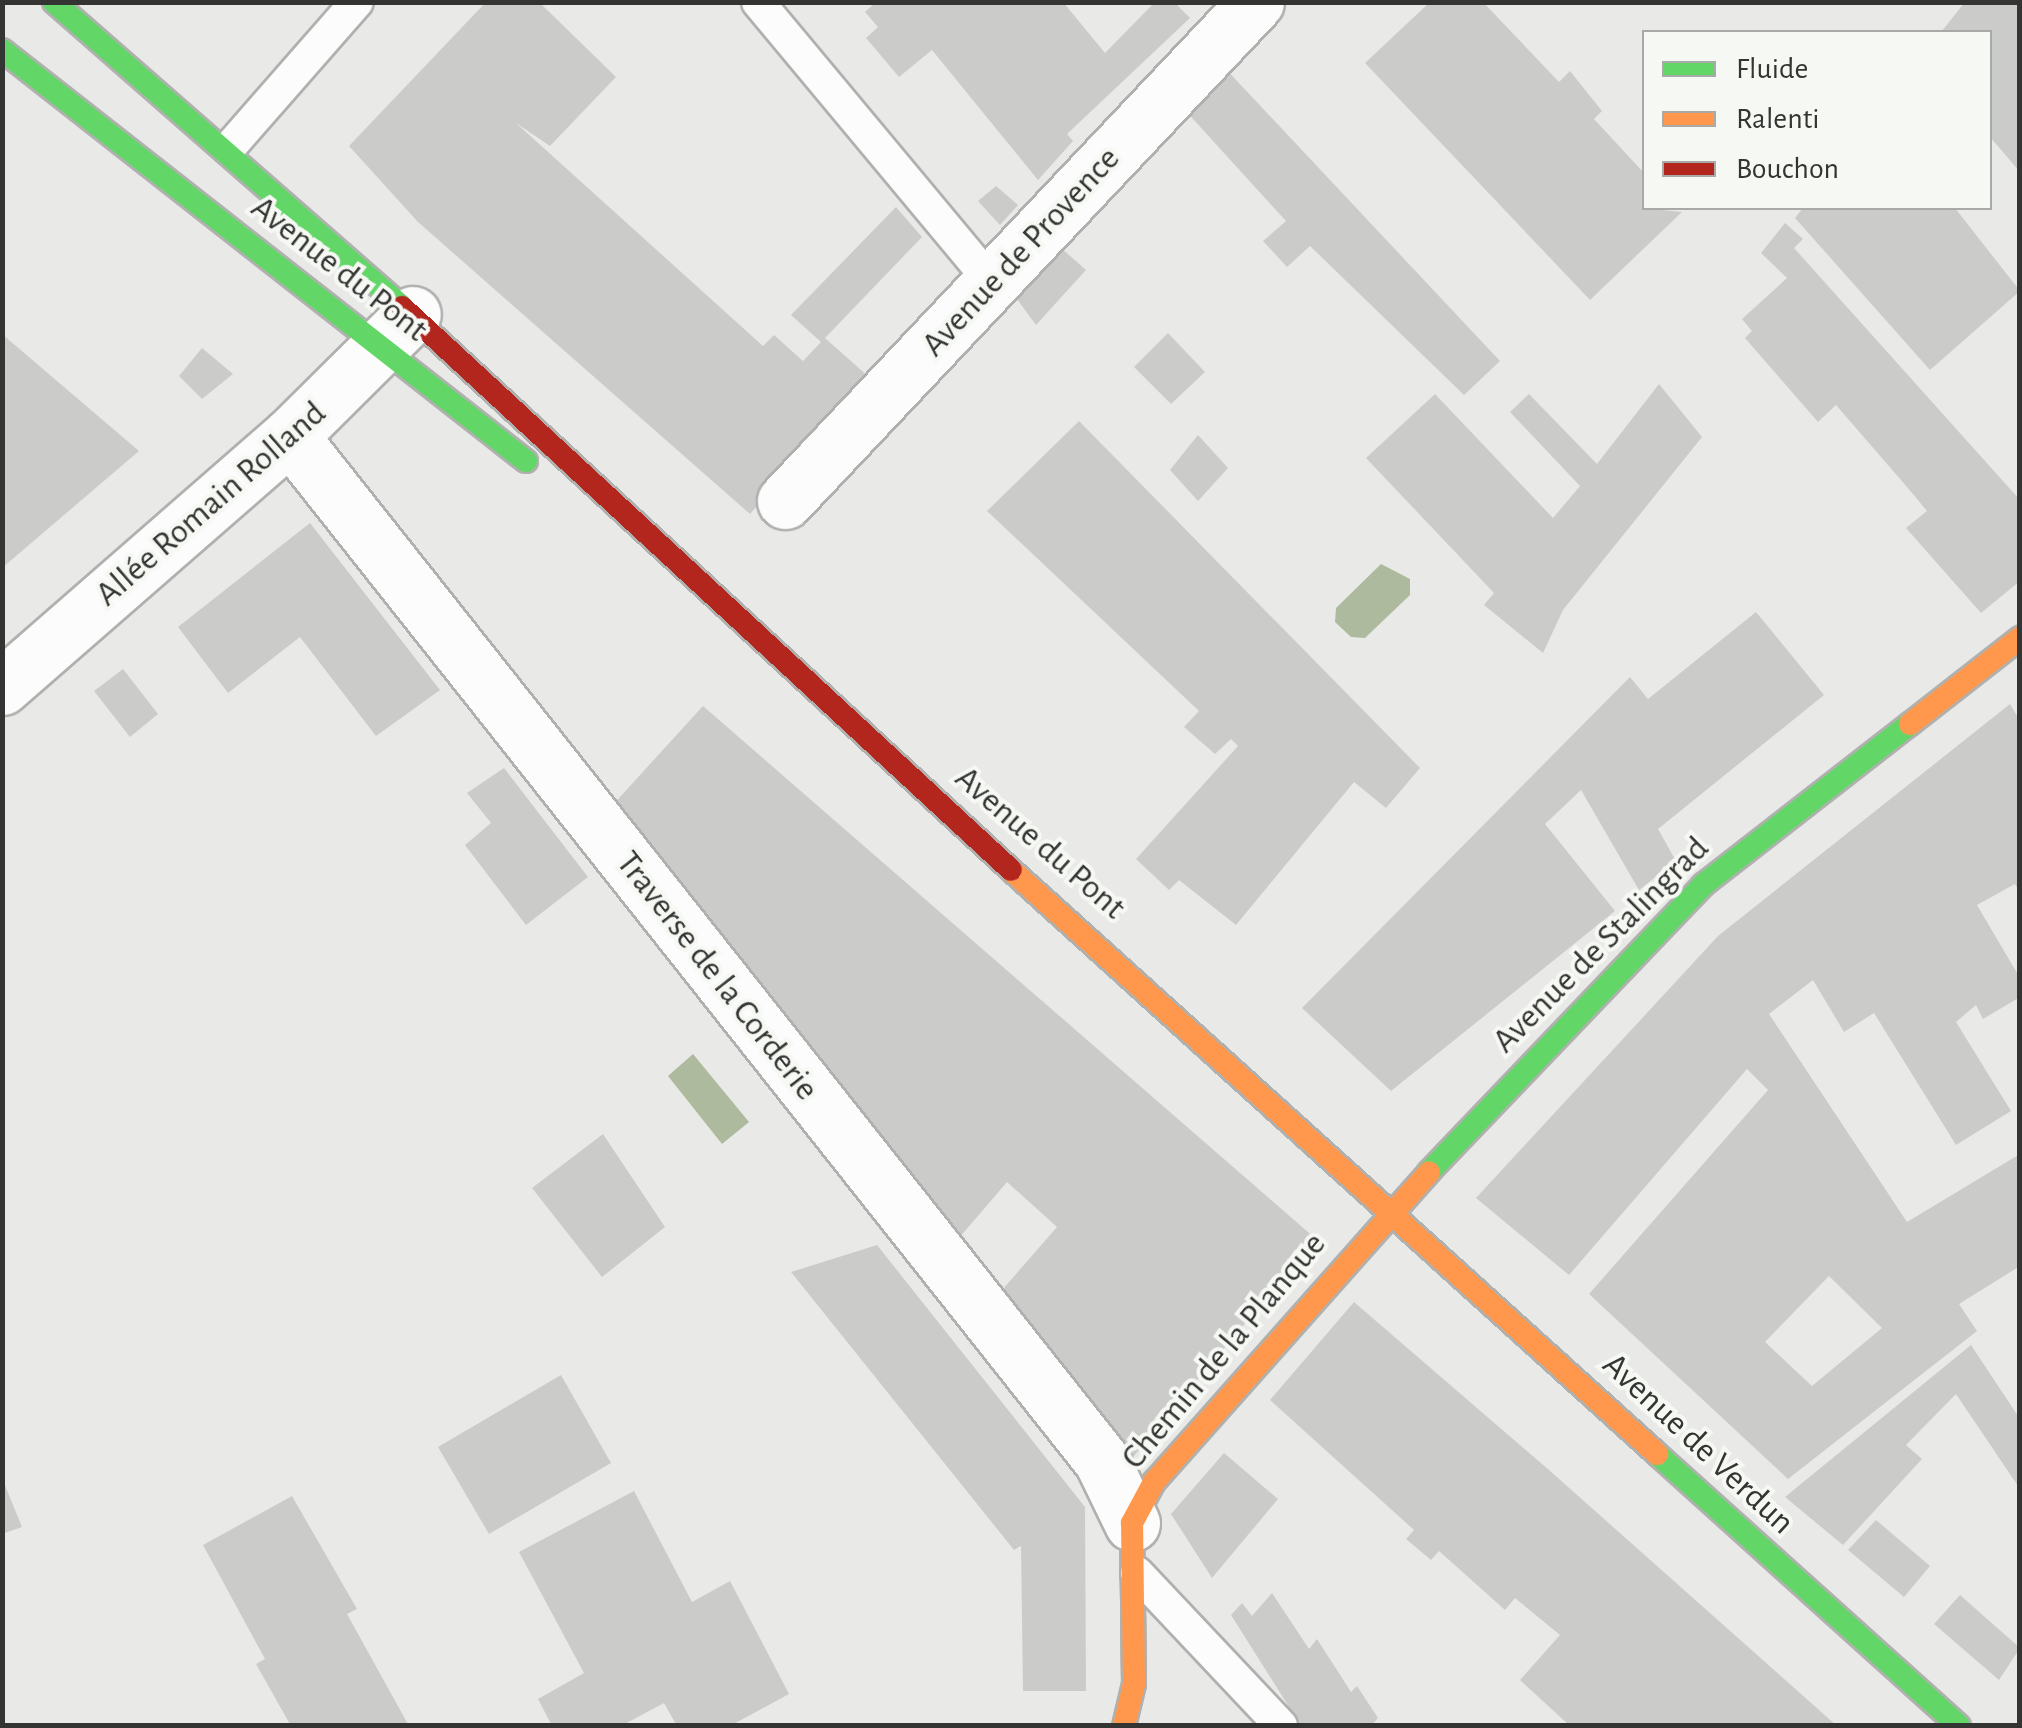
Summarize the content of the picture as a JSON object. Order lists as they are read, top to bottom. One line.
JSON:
{"streets":{"main road":["Avenue du Pont","Avenue de Stalingrad","Chemin de la Planque","Avenue de Verdun"],"street":["Avenue de Provence","Allée Romain Rolland","Traverse de la Corderie"]},"crossings":[["Avenue du Pont","Allée Romain Rolland"],["Avenue du Pont","Avenue de Stalingrad"],["Avenue du Pont","Chemin de la Planque"],["Avenue du Pont","Avenue de Verdun"],["Allée Romain Rolland","Traverse de la Corderie"],["Avenue de Stalingrad","Chemin de la Planque"],["Avenue de Stalingrad","Avenue de Verdun"],["Traverse de la Corderie","Chemin de la Planque"],["Chemin de la Planque","Avenue de Verdun"]],"legend":["Fluide","Ralenti","Bouchon"]}
